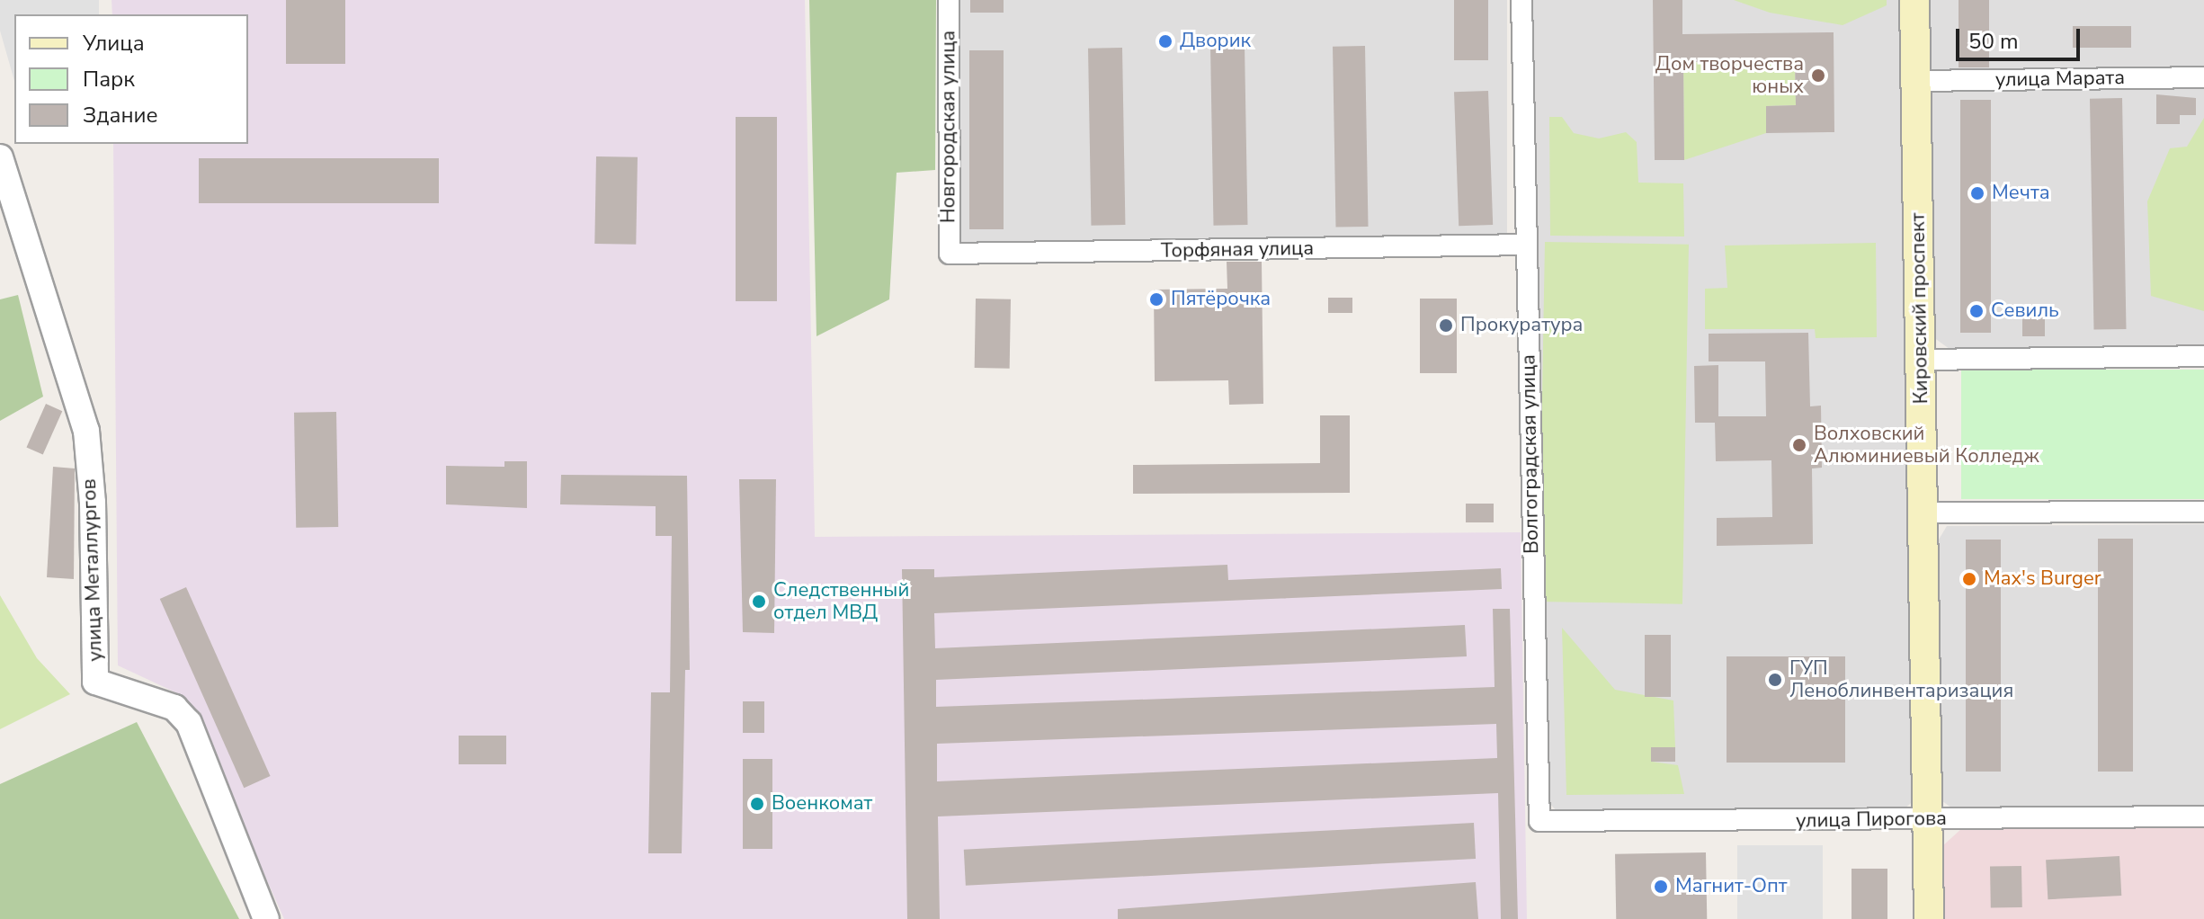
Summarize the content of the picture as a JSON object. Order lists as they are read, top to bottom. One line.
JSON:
{"streets":{"main road":["Кировский проспект"],"street":["улица Марата","Новгородская улица","Торфяная улица","Волгоградская улица","улица Металлургов","улица Пирогова"]},"crossings":[["улица Марата","Кировский проспект"],["Новгородская улица","Торфяная улица"],["Торфяная улица","Волгоградская улица"],["Кировский проспект","улица Пирогова"],["Волгоградская улица","улица Пирогова"]],"places":["Дворик","Дом творчества юных","Мечта","Пятёрочка","Севиль","Прокуратура","Волховский Алюминиевый Колледж","Max's Burger","Следственный отдел МВД","ГУП Леноблинвентаризация","Военкомат","Магнит-Опт"],"legend":["Улица","Парк","Здание"],"scale_bar":"50 m"}
